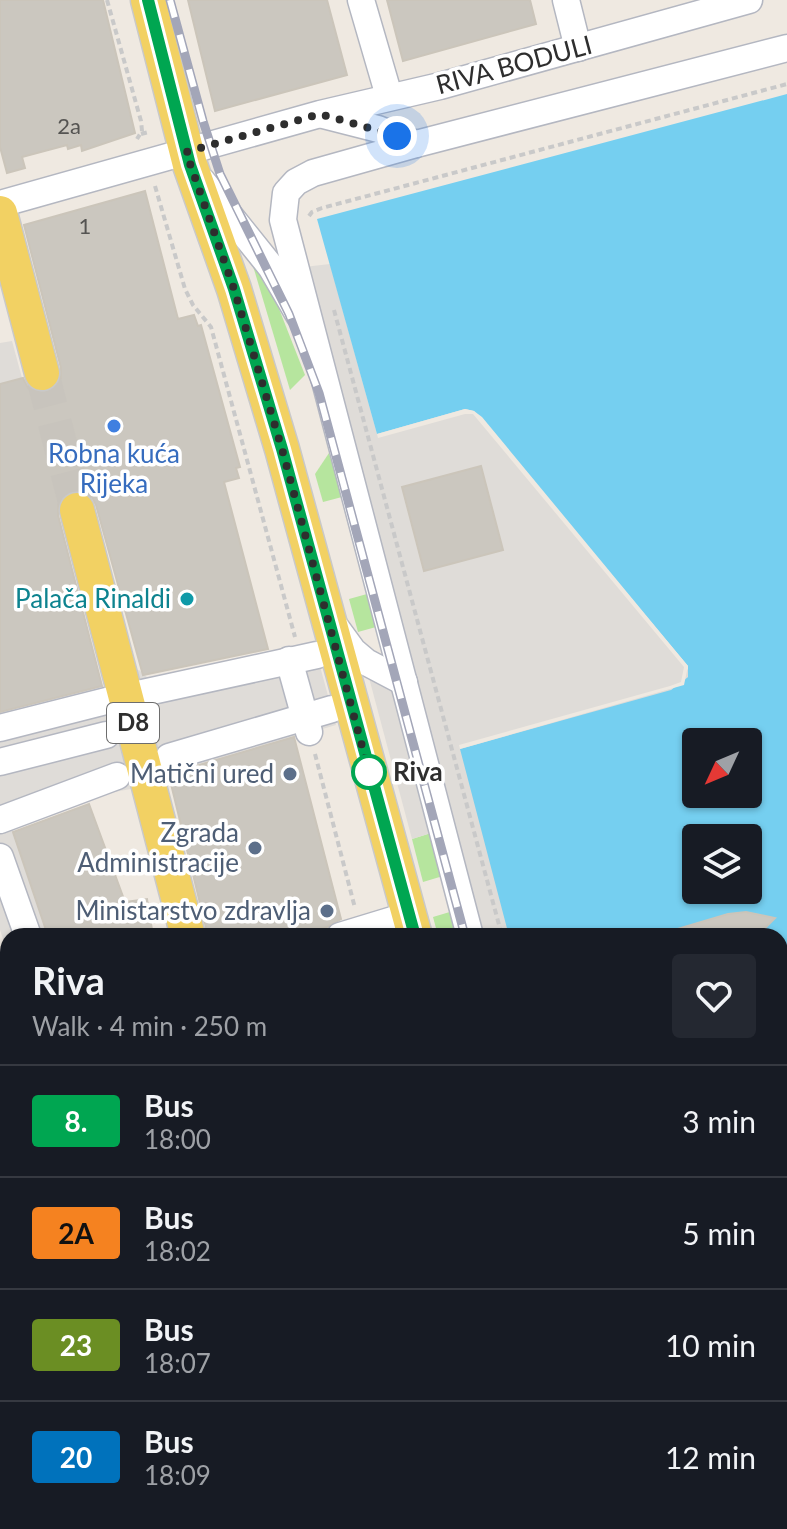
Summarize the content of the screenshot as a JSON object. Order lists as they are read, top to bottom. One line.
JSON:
{"streets":{"main road":["D8"],"street":["RIVA BODULI"]},"places":["Robna kuća Rijeka","Palača Rinaldi","Riva","Matični ured","Zgrada Administracije","Ministarstvo zdravlja"],"lines":["bus line 8."],"house_numbers":["2a","1"],"north":"bottom left","page":{"heading":["Riva","Walk · 4 min · 250 m"],"list":[{"mark":"8.","name":"Bus","note":"18:00","value":"3 min"},{"mark":"2A","name":"Bus","note":"18:02","value":"5 min"},{"mark":"23","name":"Bus","note":"18:07","value":"10 min"},{"mark":"20","name":"Bus","note":"18:09","value":"12 min"}]}}
